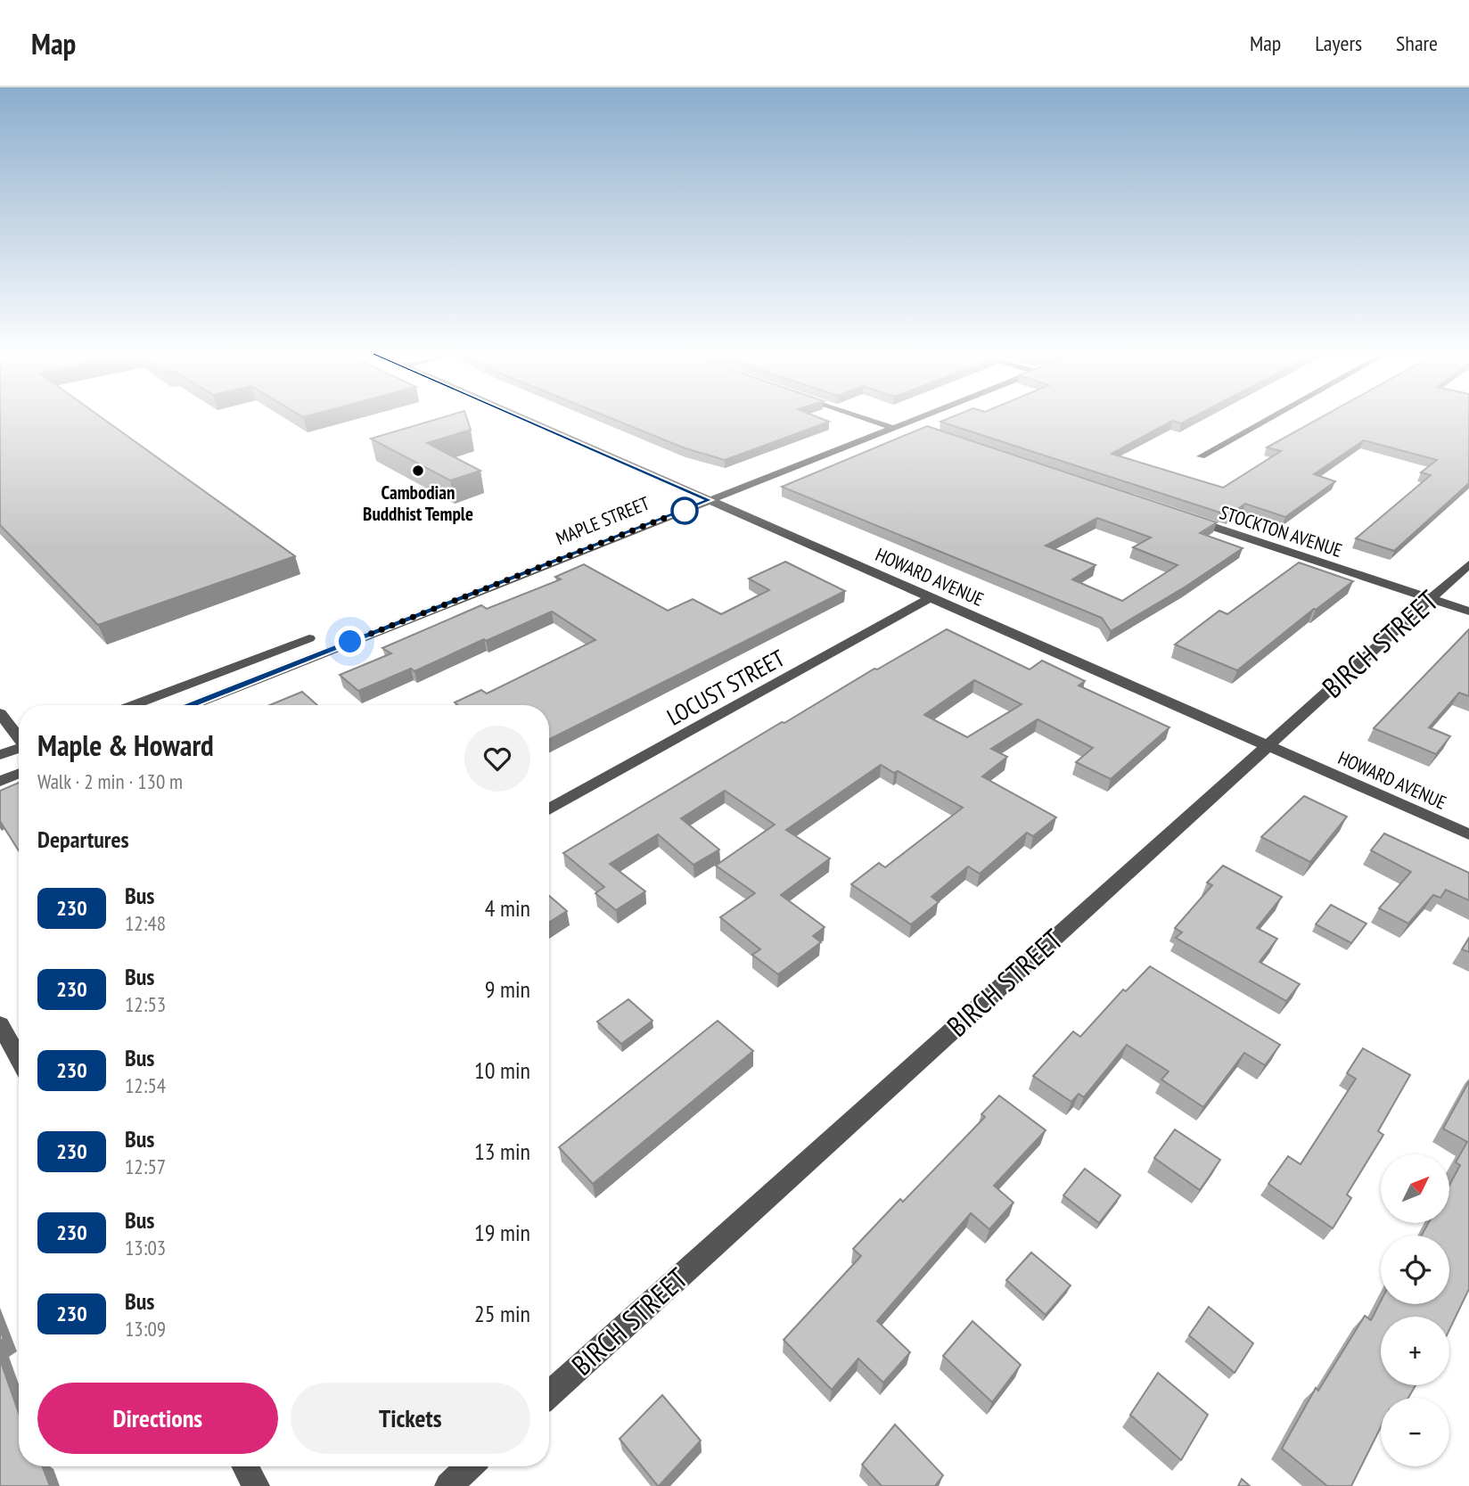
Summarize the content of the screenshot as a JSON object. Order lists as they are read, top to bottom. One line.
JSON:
{"streets":{"street":["MAPLE STREET","STOCKTON AVENUE","HOWARD AVENUE","BIRCH STREET","LOCUST STREET"]},"crossings":[["MAPLE STREET","HOWARD AVENUE"],["STOCKTON AVENUE","BIRCH STREET"],["HOWARD AVENUE","BIRCH STREET"],["HOWARD AVENUE","LOCUST STREET"]],"places":["Cambodian Buddhist Temple"],"lines":["bus line 230"],"north":"top right","page":{"header":"Map","nav":["Map","Layers","Share"],"heading":[["Maple & Howard","Walk · 2 min · 130 m"],"Departures"],"list":[{"mark":"230","name":"Bus","note":"12:48","value":"4 min"},{"mark":"230","name":"Bus","note":"12:53","value":"9 min"},{"mark":"230","name":"Bus","note":"12:54","value":"10 min"},{"mark":"230","name":"Bus","note":"12:57","value":"13 min"},{"mark":"230","name":"Bus","note":"13:03","value":"19 min"},{"mark":"230","name":"Bus","note":"13:09","value":"25 min"}],"map_buttons":["+","−"],"buttons":["Directions","Tickets"]}}
